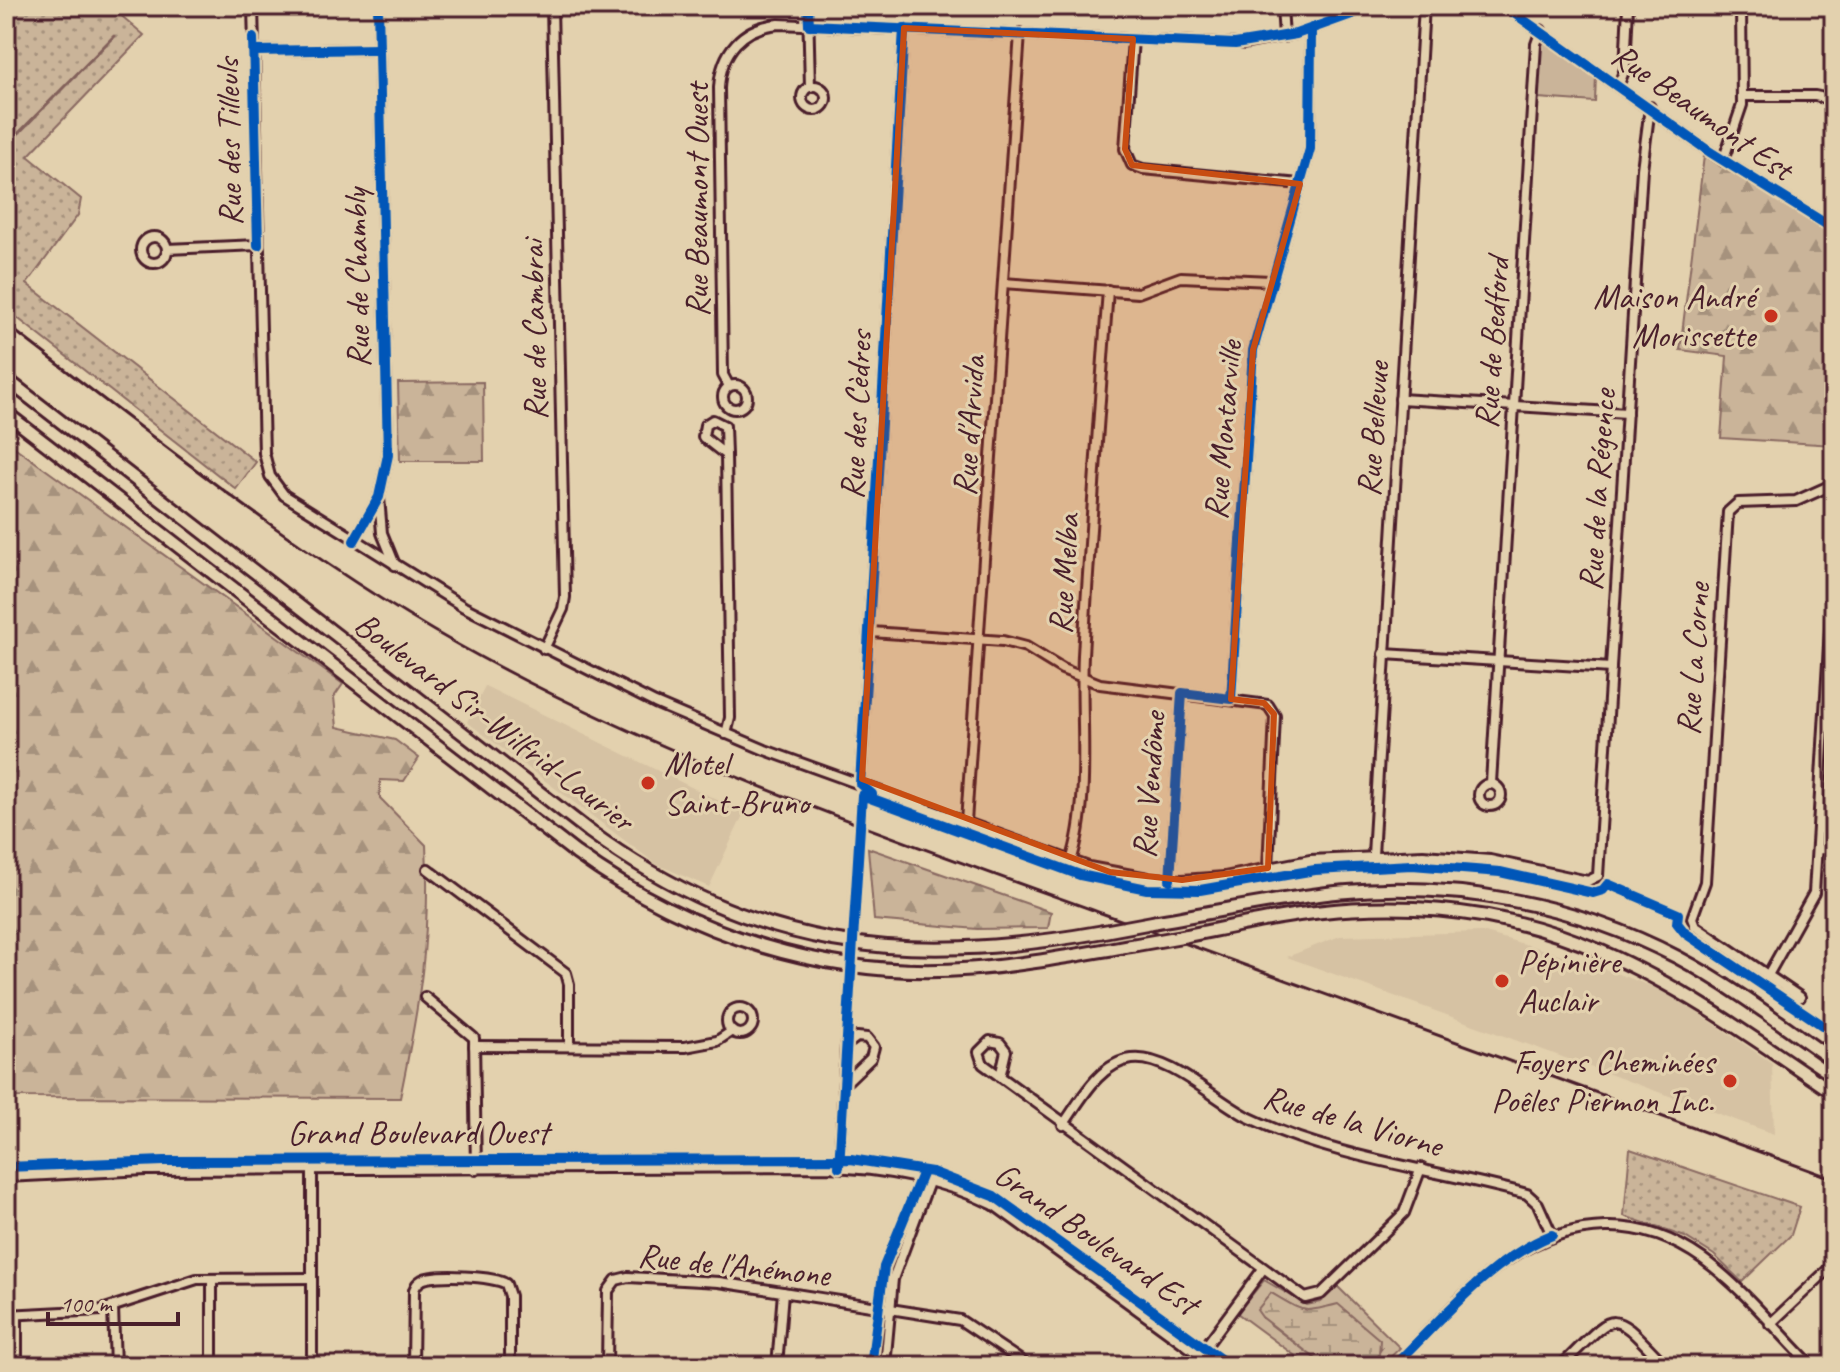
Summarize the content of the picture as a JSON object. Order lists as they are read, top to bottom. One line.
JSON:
{"streets":{"main road":["Boulevard Sir-Wilfrid-Laurier"],"street":["Rue Beaumont Est","Rue des Tilleuls","Rue Beaumont Ouest","Rue de Chambly","Rue de Cambrai","Rue de Bedford","Rue des Cèdres","Rue d'Arvida","Rue Bellevue","Rue Montarville","Rue de la Régence","Rue Melba","Rue La Corne","Rue Vendôme","Rue de la Viorne","Grand Boulevard Ouest","Grand Boulevard Est","Rue de l'Anémone"]},"crossings":[["Rue Beaumont Est","Rue de Bedford"],["Rue Beaumont Est","Rue de la Régence"],["Rue des Tilleuls","Rue de Chambly"],["Rue Beaumont Ouest","Rue des Cèdres"],["Rue Beaumont Ouest","Rue d'Arvida"],["Rue Bellevue","Rue de la Régence"],["Grand Boulevard Ouest","Grand Boulevard Est"]],"places":["Maison André Morissette","Motel Saint-Bruno","Pépinière Auclair","Foyers Cheminées Poêles Piermon Inc."],"scale_bar":"100 m"}
